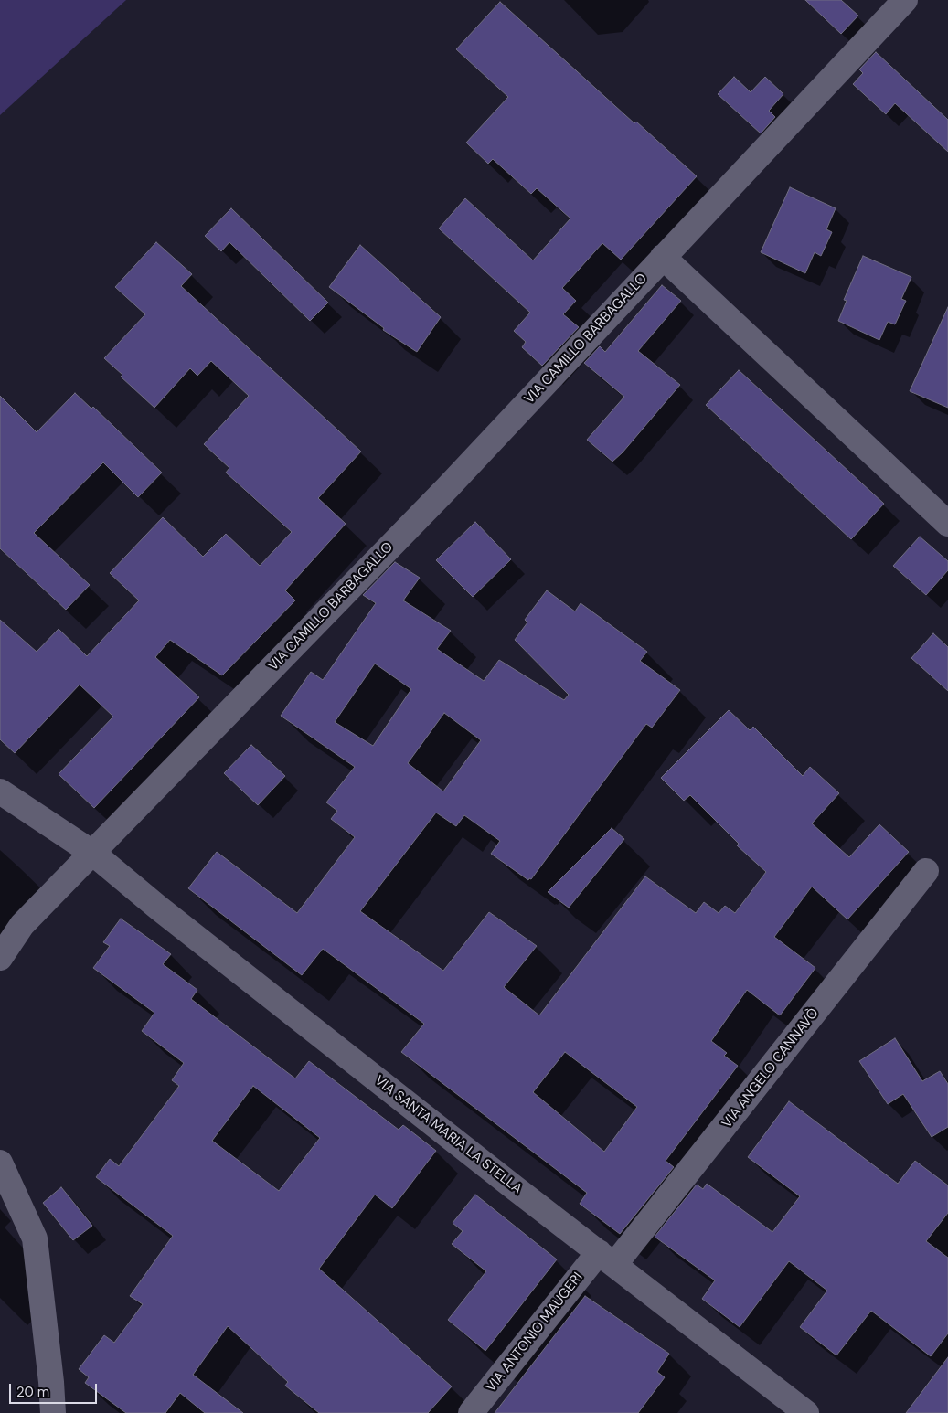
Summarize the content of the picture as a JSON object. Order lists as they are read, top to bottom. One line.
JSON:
{"streets":{"street":["VIA CAMILLO BARBAGALLO","VIA ANGELO CANNAVÒ","VIA SANTA MARIA LA STELLA","VIA ANTONIO MAUGERI"]},"crossings":[["VIA CAMILLO BARBAGALLO","VIA SANTA MARIA LA STELLA"],["VIA ANGELO CANNAVÒ","VIA SANTA MARIA LA STELLA"],["VIA ANGELO CANNAVÒ","VIA ANTONIO MAUGERI"],["VIA SANTA MARIA LA STELLA","VIA ANTONIO MAUGERI"]],"scale_bar":"20 m"}
